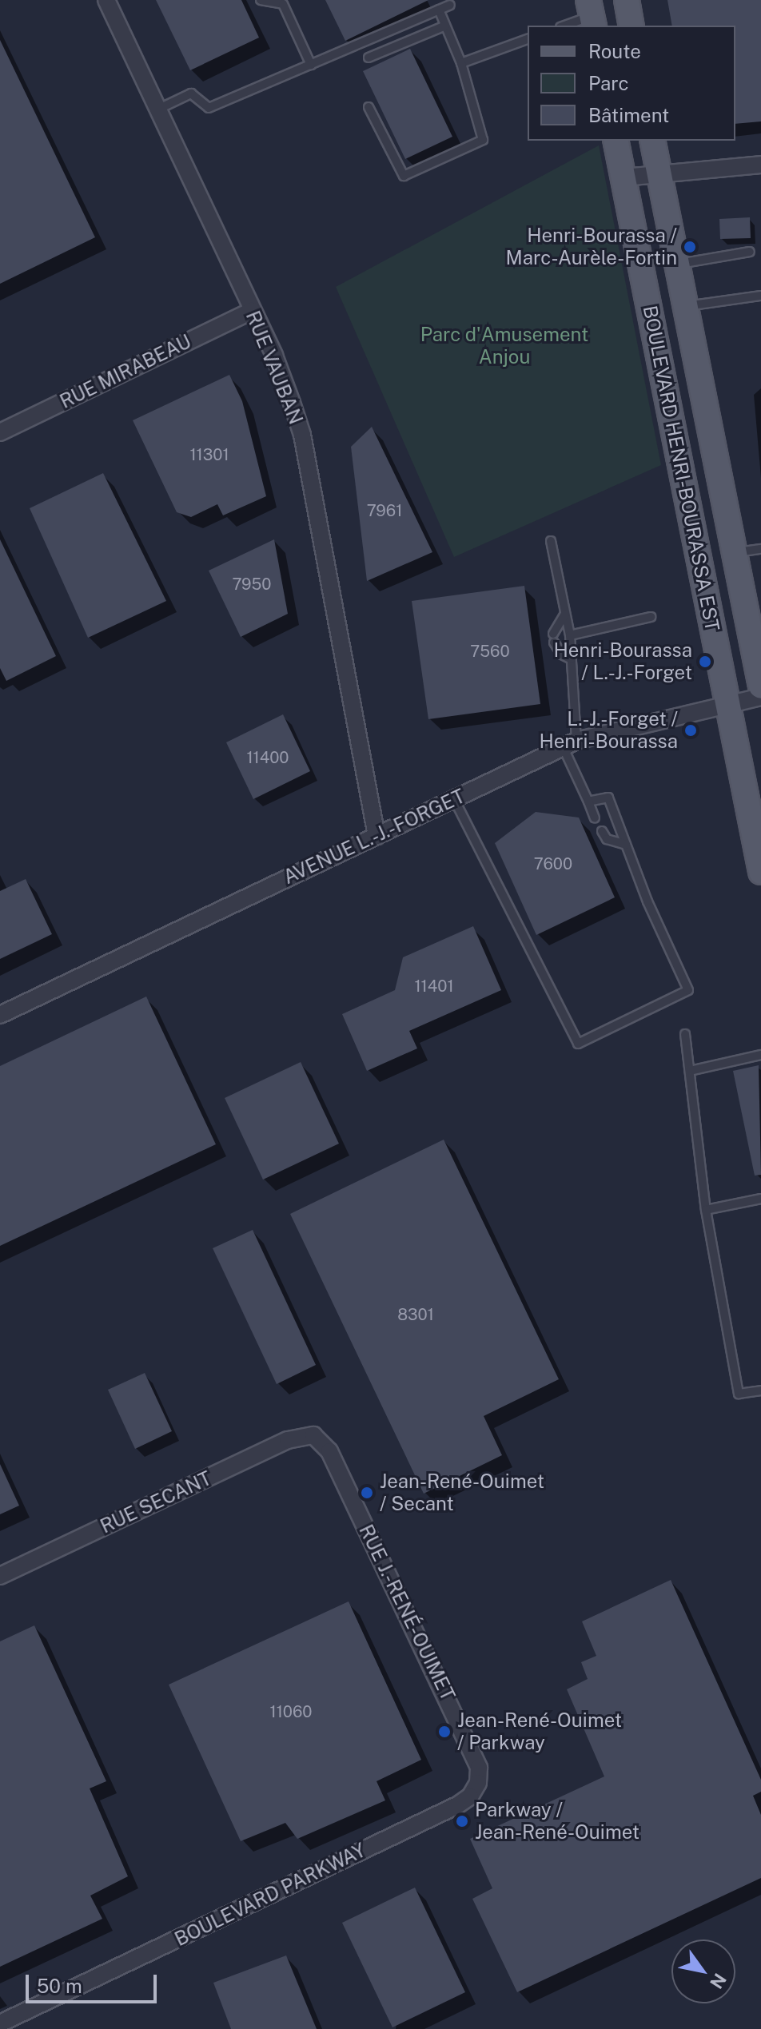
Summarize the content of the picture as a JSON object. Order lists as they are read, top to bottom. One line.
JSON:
{"streets":{"main road":["BOULEVARD HENRI-BOURASSA EST"],"street":["RUE VAUBAN","RUE MIRABEAU","AVENUE L.-J.-FORGET","RUE SECANT","RUE J.-RENÉ-OUIMET","BOULEVARD PARKWAY"]},"crossings":[["RUE VAUBAN","RUE MIRABEAU"],["RUE VAUBAN","AVENUE L.-J.-FORGET"],["BOULEVARD HENRI-BOURASSA EST","AVENUE L.-J.-FORGET"],["RUE SECANT","RUE J.-RENÉ-OUIMET"],["RUE J.-RENÉ-OUIMET","BOULEVARD PARKWAY"]],"parks":["Parc d'Amusement Anjou"],"places":["Henri-Bourassa / Marc-Aurèle-Fortin","Henri-Bourassa / L.-J.-Forget","L.-J.-Forget / Henri-Bourassa","Jean-René-Ouimet / Secant","Jean-René-Ouimet / Parkway","Parkway / Jean-René-Ouimet"],"house_numbers":["11301","7961","7950","7560","11400","7600","11401","8301","11060"],"legend":["Route","Parc","Bâtiment"],"scale_bar":"50 m","north":"bottom right"}
